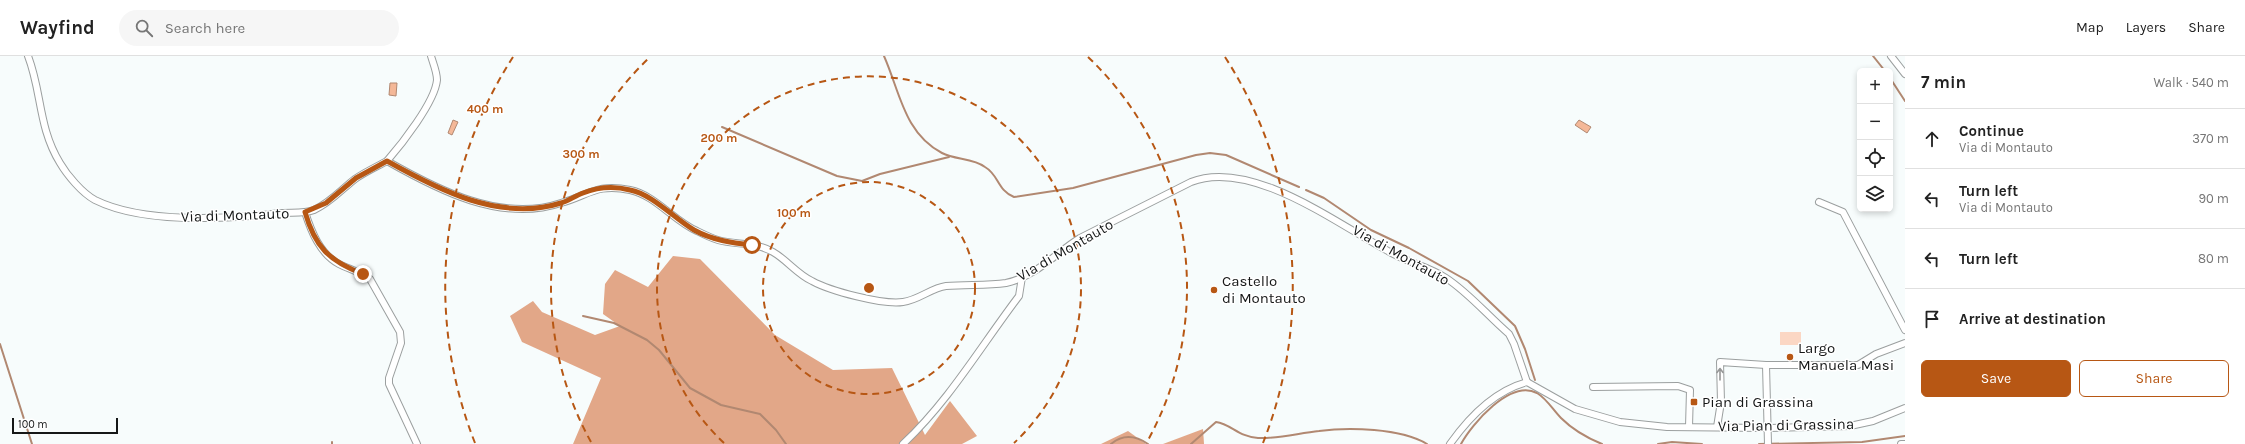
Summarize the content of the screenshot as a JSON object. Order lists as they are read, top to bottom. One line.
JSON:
{"streets":{"street":["Via di Montauto","Via Pian di Grassina"]},"crossings":[["Via di Montauto","Via Pian di Grassina"]],"places":{"other":["Castello di Montauto","Largo Manuela Masi"],"transit":["Pian di Grassina"]},"scale_bar":"100 m","page":{"header":"Wayfind","search":"Search here","nav":["Map","Layers","Share"],"heading":["7 min","Walk · 540 m"],"map_buttons":["+","−"],"list":[["Continue","Via di Montauto","370 m"],["Turn left","Via di Montauto","90 m"],["Turn left","80 m"],"Arrive at destination"],"buttons":["Save","Share"],"scale":"100 m"},"rings":["400 m","200 m","300 m","100 m"]}
